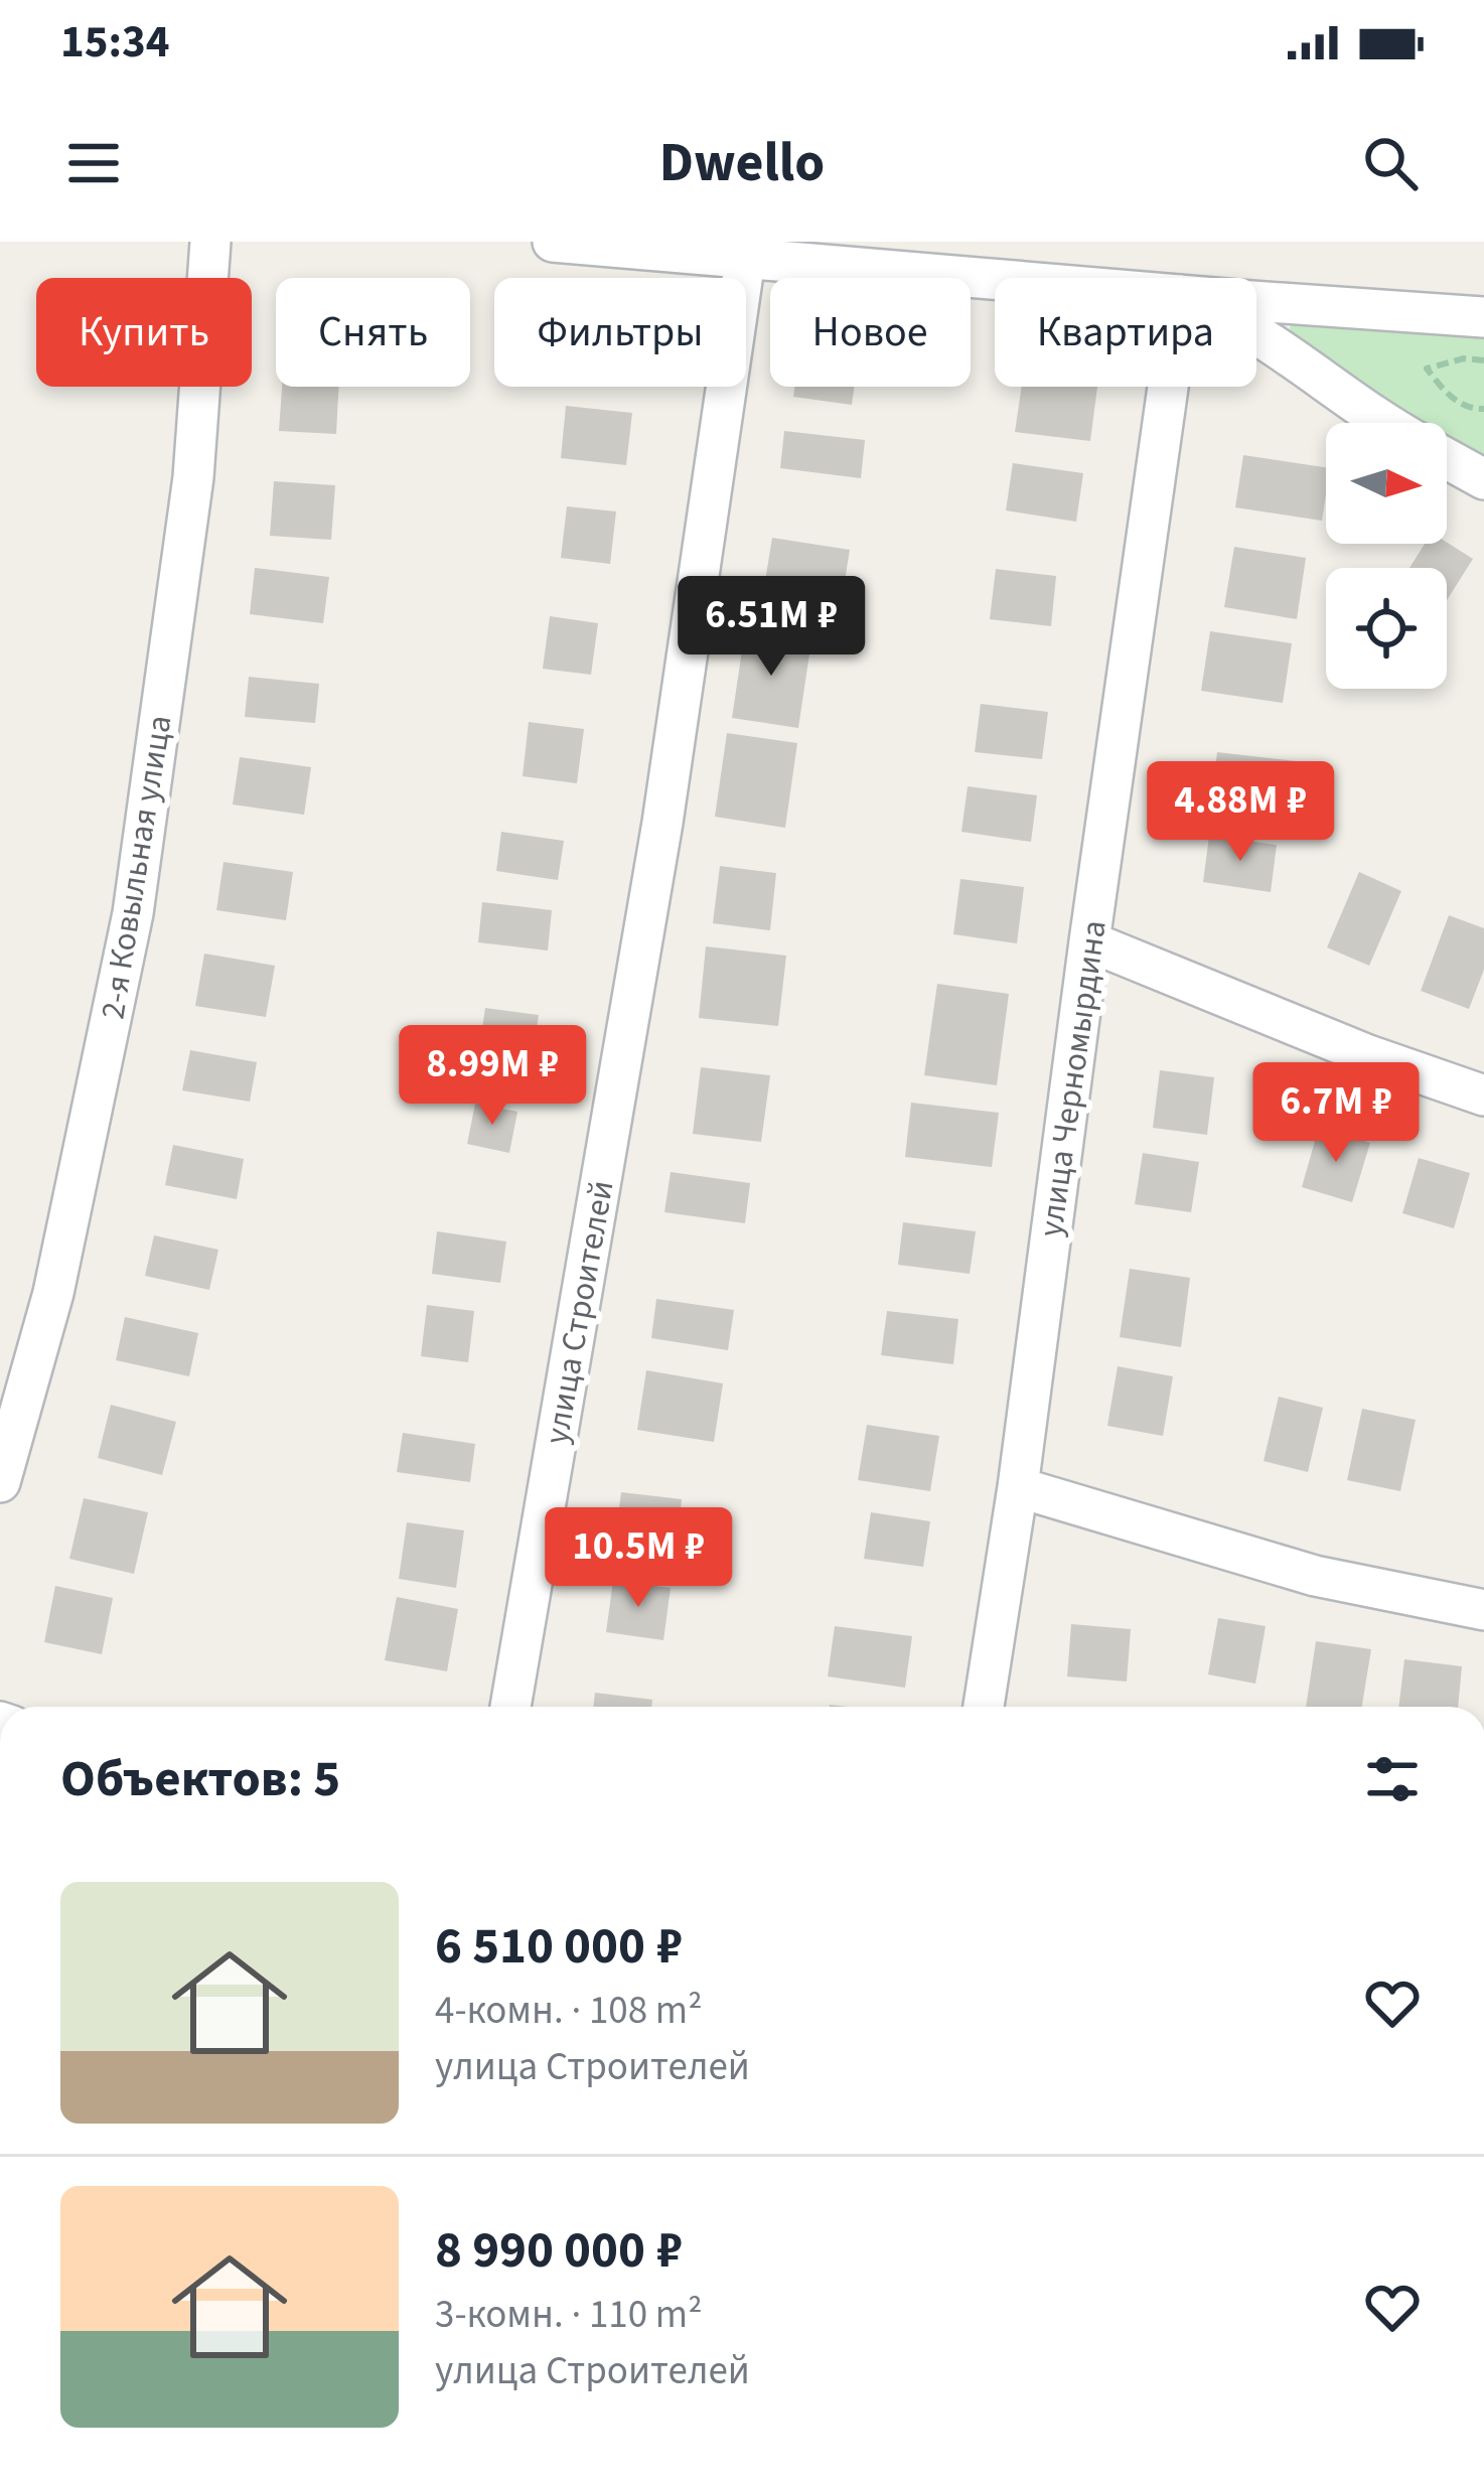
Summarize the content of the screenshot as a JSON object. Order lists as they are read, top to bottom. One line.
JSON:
{"streets":{"street":["2-я Ковыльная улица","улица Черномырдина","улица Строителей"]},"north":"right","page":{"status":"15:34","header":"Dwello","chip":["Купить","Снять","Фильтры","Новое","Квартира"],"price":["6.51M ₽","4.88M ₽","8.99M ₽","6.7M ₽","10.5M ₽"],"heading":"Объектов: 5","list":[{"name":"6 510 000 ₽","note":"4-комн. · 108 m² · улица Строителей"},{"name":"8 990 000 ₽","note":"3-комн. · 110 m² · улица Строителей"}]}}
